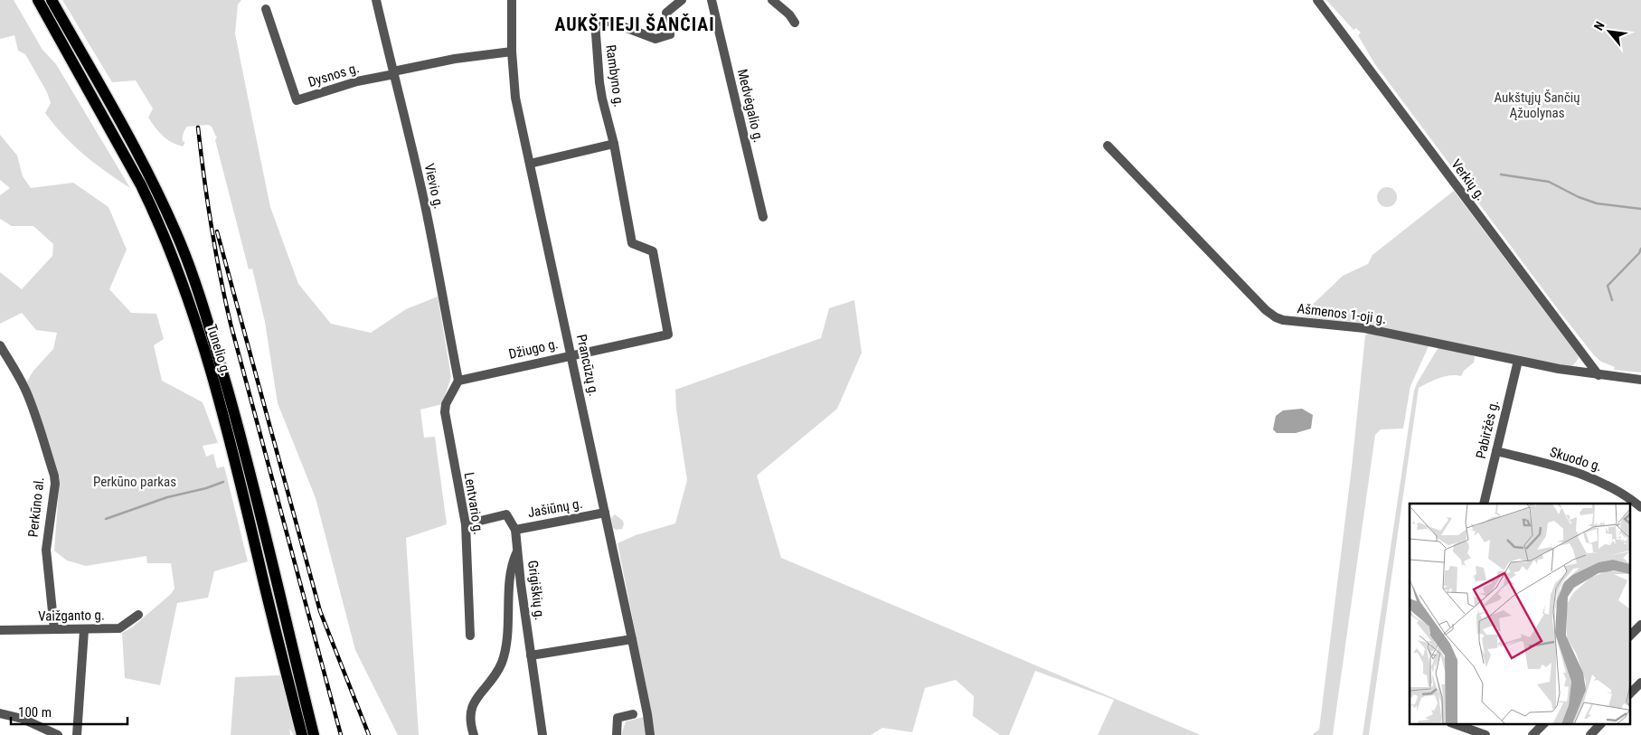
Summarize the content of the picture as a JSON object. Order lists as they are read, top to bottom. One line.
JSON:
{"streets":{"main road":["Tunelio g."],"street":["Dysnos g.","Rambyno g.","Medvėgalio g.","Verkių g.","Vievio g.","Ašmenos 1-oji g.","Džiugo g.","Prancūzų g.","Pabiržės g.","Skuodo g.","Lentvario g.","Perkūno al.","Jašiūnų g.","Grigiškių g.","Vaižganto g."]},"crossings":[["Dysnos g.","Vievio g."],["Dysnos g.","Prancūzų g."],["Rambyno g.","Džiugo g."],["Verkių g.","Ašmenos 1-oji g."],["Vievio g.","Džiugo g."],["Vievio g.","Lentvario g."],["Ašmenos 1-oji g.","Pabiržės g."],["Džiugo g.","Prancūzų g."],["Džiugo g.","Lentvario g."],["Prancūzų g.","Jašiūnų g."],["Pabiržės g.","Skuodo g."],["Lentvario g.","Jašiūnų g."],["Perkūno al.","Vaižganto g."],["Jašiūnų g.","Grigiškių g."]],"districts":["AUKŠTIEJI ŠANČIAI"],"parks":["Aukštųjų Šančių Ąžuolynas","Perkūno parkas"],"scale_bar":"100 m","north":"top left"}
